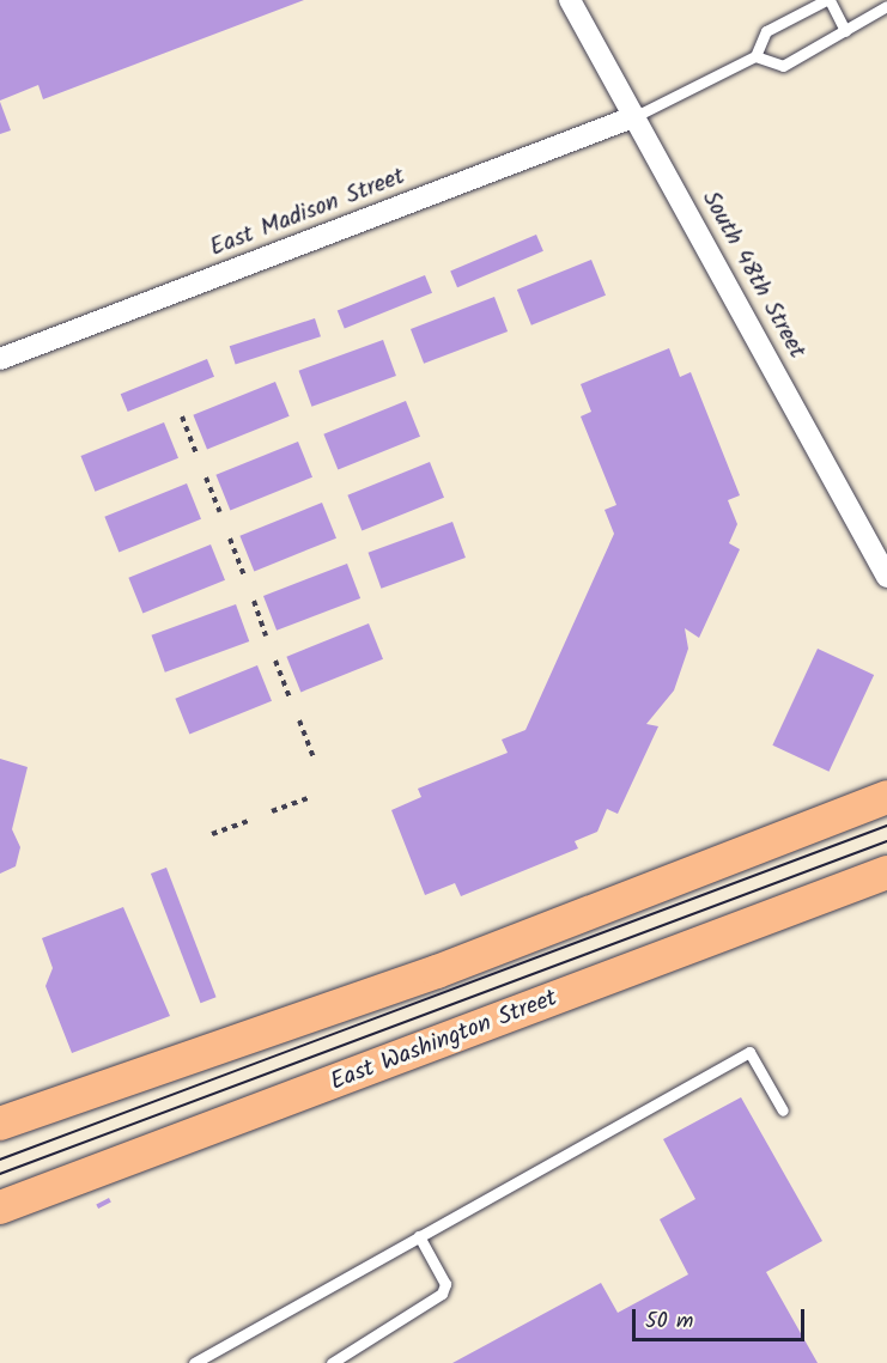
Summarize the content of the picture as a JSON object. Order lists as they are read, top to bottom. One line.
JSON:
{"streets":{"main road":["East Washington Street"],"street":["East Madison Street","South 48th Street"]},"crossings":[["East Madison Street","South 48th Street"]],"scale_bar":"50 m"}
